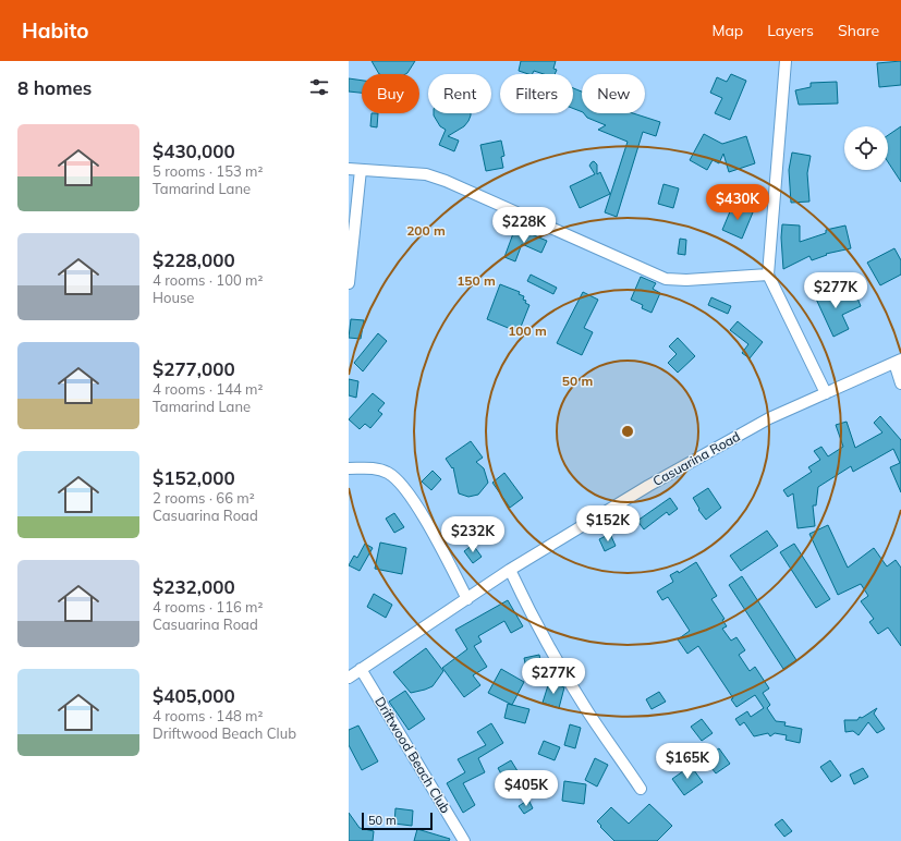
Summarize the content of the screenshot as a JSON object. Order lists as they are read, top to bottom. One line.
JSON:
{"streets":{"street":["Casuarina Road","Driftwood Beach Club"]},"crossings":[["Casuarina Road","Driftwood Beach Club"]],"scale_bar":"50 m","page":{"header":"Habito","nav":["Map","Layers","Share"],"heading":"8 homes","chip":["Buy","Rent","Filters","New"],"list":[{"name":"$430,000","note":"5 rooms · 153 m² · Tamarind Lane"},{"name":"$228,000","note":"4 rooms · 100 m² · House"},{"name":"$277,000","note":"4 rooms · 144 m² · Tamarind Lane"},{"name":"$152,000","note":"2 rooms · 66 m² · Casuarina Road"},{"name":"$232,000","note":"4 rooms · 116 m² · Casuarina Road"},{"name":"$405,000","note":"4 rooms · 148 m² · Driftwood Beach Club"}],"price":["$430K","$228K","$277K","$152K","$232K","$277K","$165K","$405K"],"scale":"50 m"},"rings":["200 m","150 m","100 m","50 m"]}
